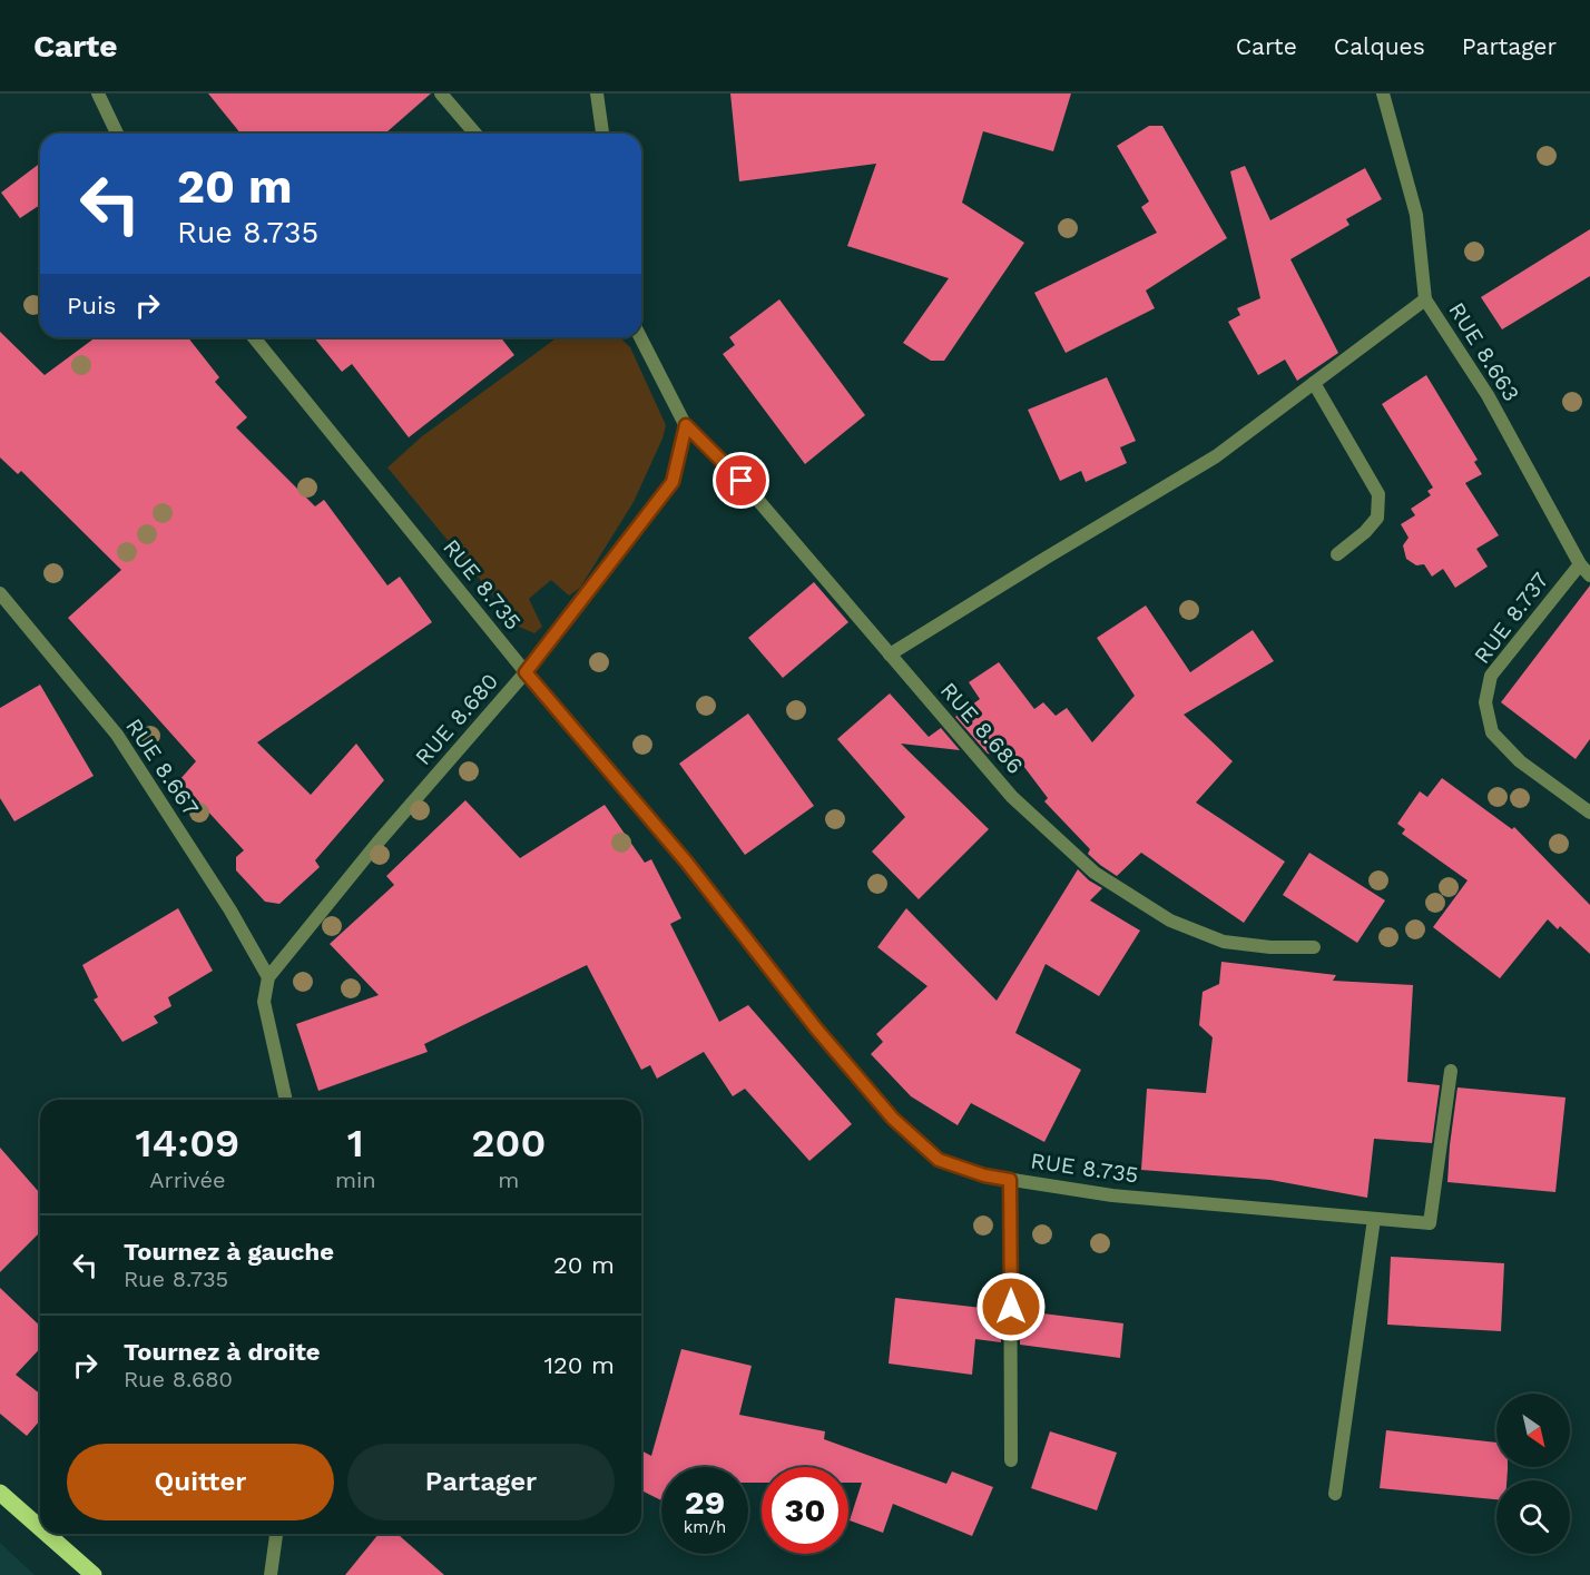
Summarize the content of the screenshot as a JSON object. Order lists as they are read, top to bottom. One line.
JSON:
{"streets":{"street":["RUE 8.663","RUE 8.735","RUE 8.737","RUE 8.680","RUE 8.686","RUE 8.667"]},"crossings":[["RUE 8.663","RUE 8.737"],["RUE 8.735","RUE 8.680"],["RUE 8.680","RUE 8.686"],["RUE 8.680","RUE 8.667"]],"north":"bottom right","page":{"header":"Carte","nav":["Carte","Calques","Partager"],"turn":["20 m","Rue 8.735"],"then":"Puis","eta":["14:09","Arrivée","1","min","200","m"],"list":[{"name":"Tournez à gauche","note":"Rue 8.735","value":"20 m"},{"name":"Tournez à droite","note":"Rue 8.680","value":"120 m"}],"buttons":["Quitter","Partager"],"speed":"29 km/h","limit":"30"}}
